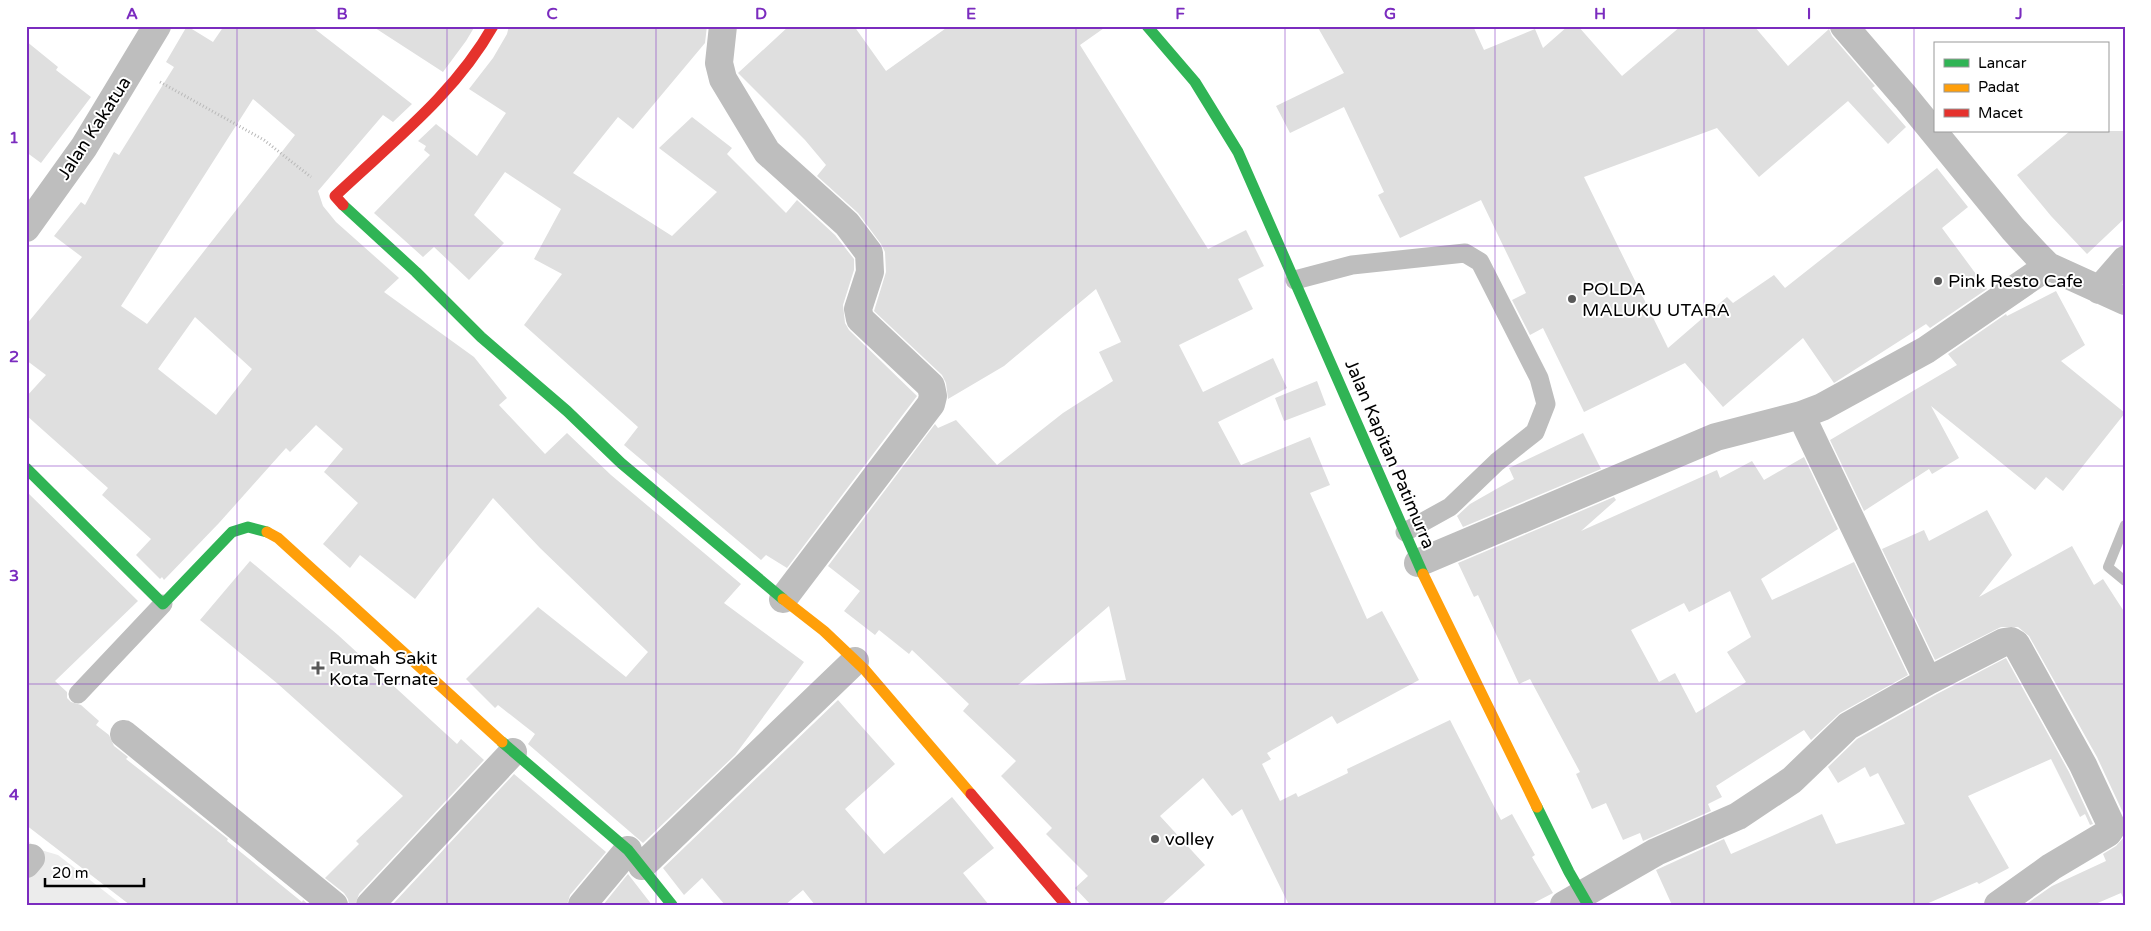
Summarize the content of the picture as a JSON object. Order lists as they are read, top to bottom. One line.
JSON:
{"streets":{"street":["Jalan Kakatua","Jalan Kapitan Patimurra"]},"places":{"other":["Pink Resto Cafe","POLDA MALUKU UTARA","volley"],"health":["Rumah Sakit Kota Ternate"]},"legend":["Lancar","Padat","Macet"],"scale_bar":"20 m","grid":{"columns":["A","B","C","D","E","F","G","H","I","J"],"rows":["1","2","3","4"]}}
